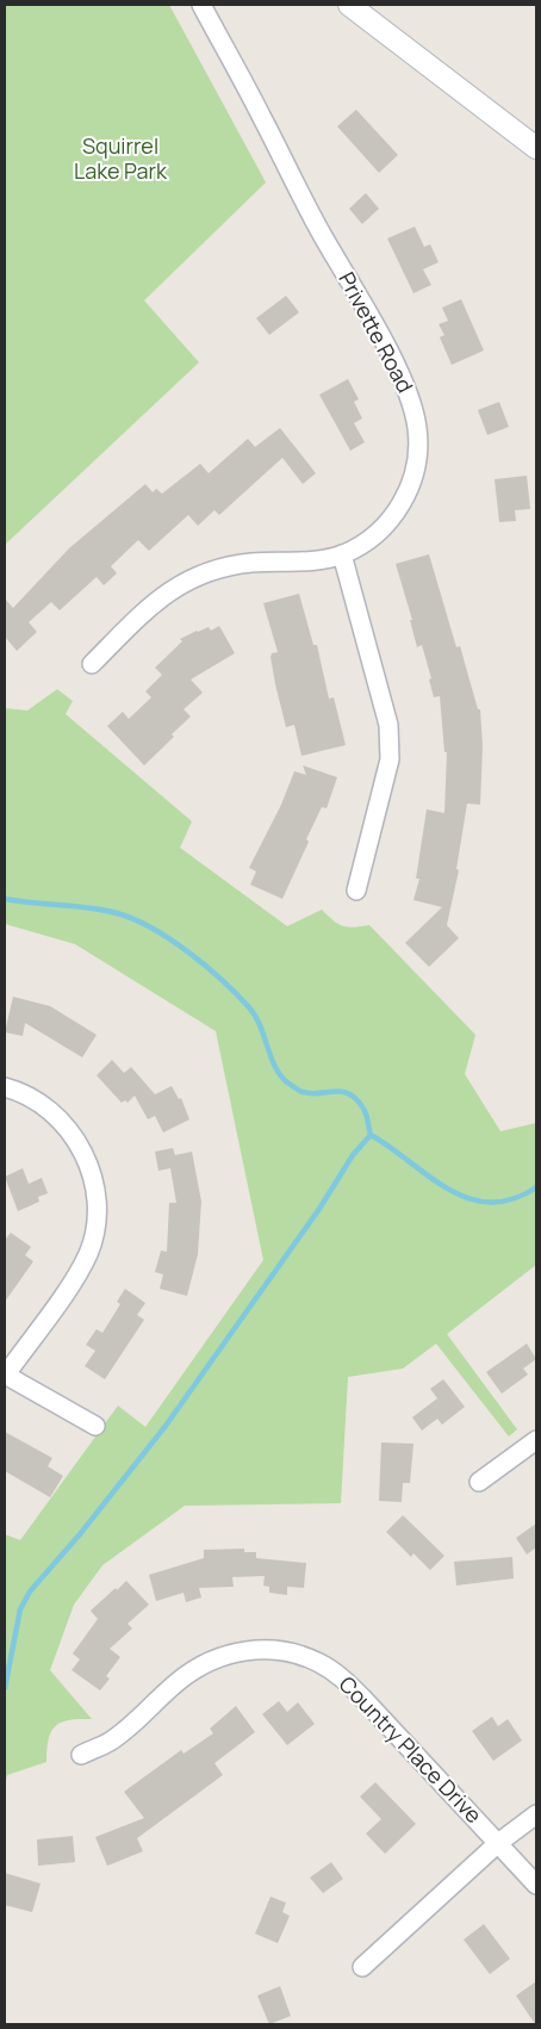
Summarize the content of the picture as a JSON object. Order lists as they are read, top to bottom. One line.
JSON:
{"streets":{"street":["Privette Road","Country Place Drive"]},"parks":["Squirrel Lake Park"]}
